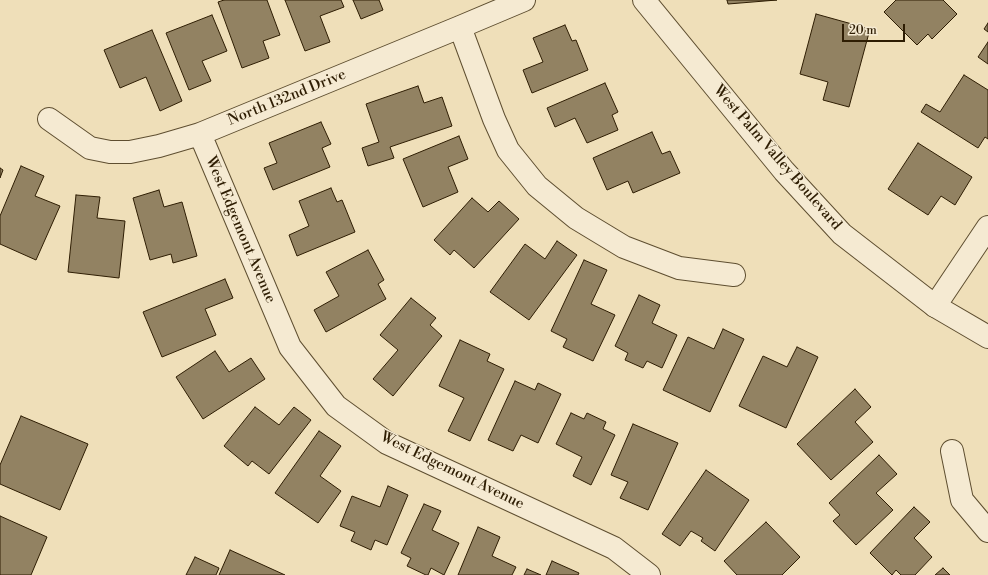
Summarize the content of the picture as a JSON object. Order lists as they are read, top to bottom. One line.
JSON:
{"streets":{"street":["North 132nd Drive","West Palm Valley Boulevard","West Edgemont Avenue"]},"crossings":[["North 132nd Drive","West Edgemont Avenue"]],"scale_bar":"20 m"}
